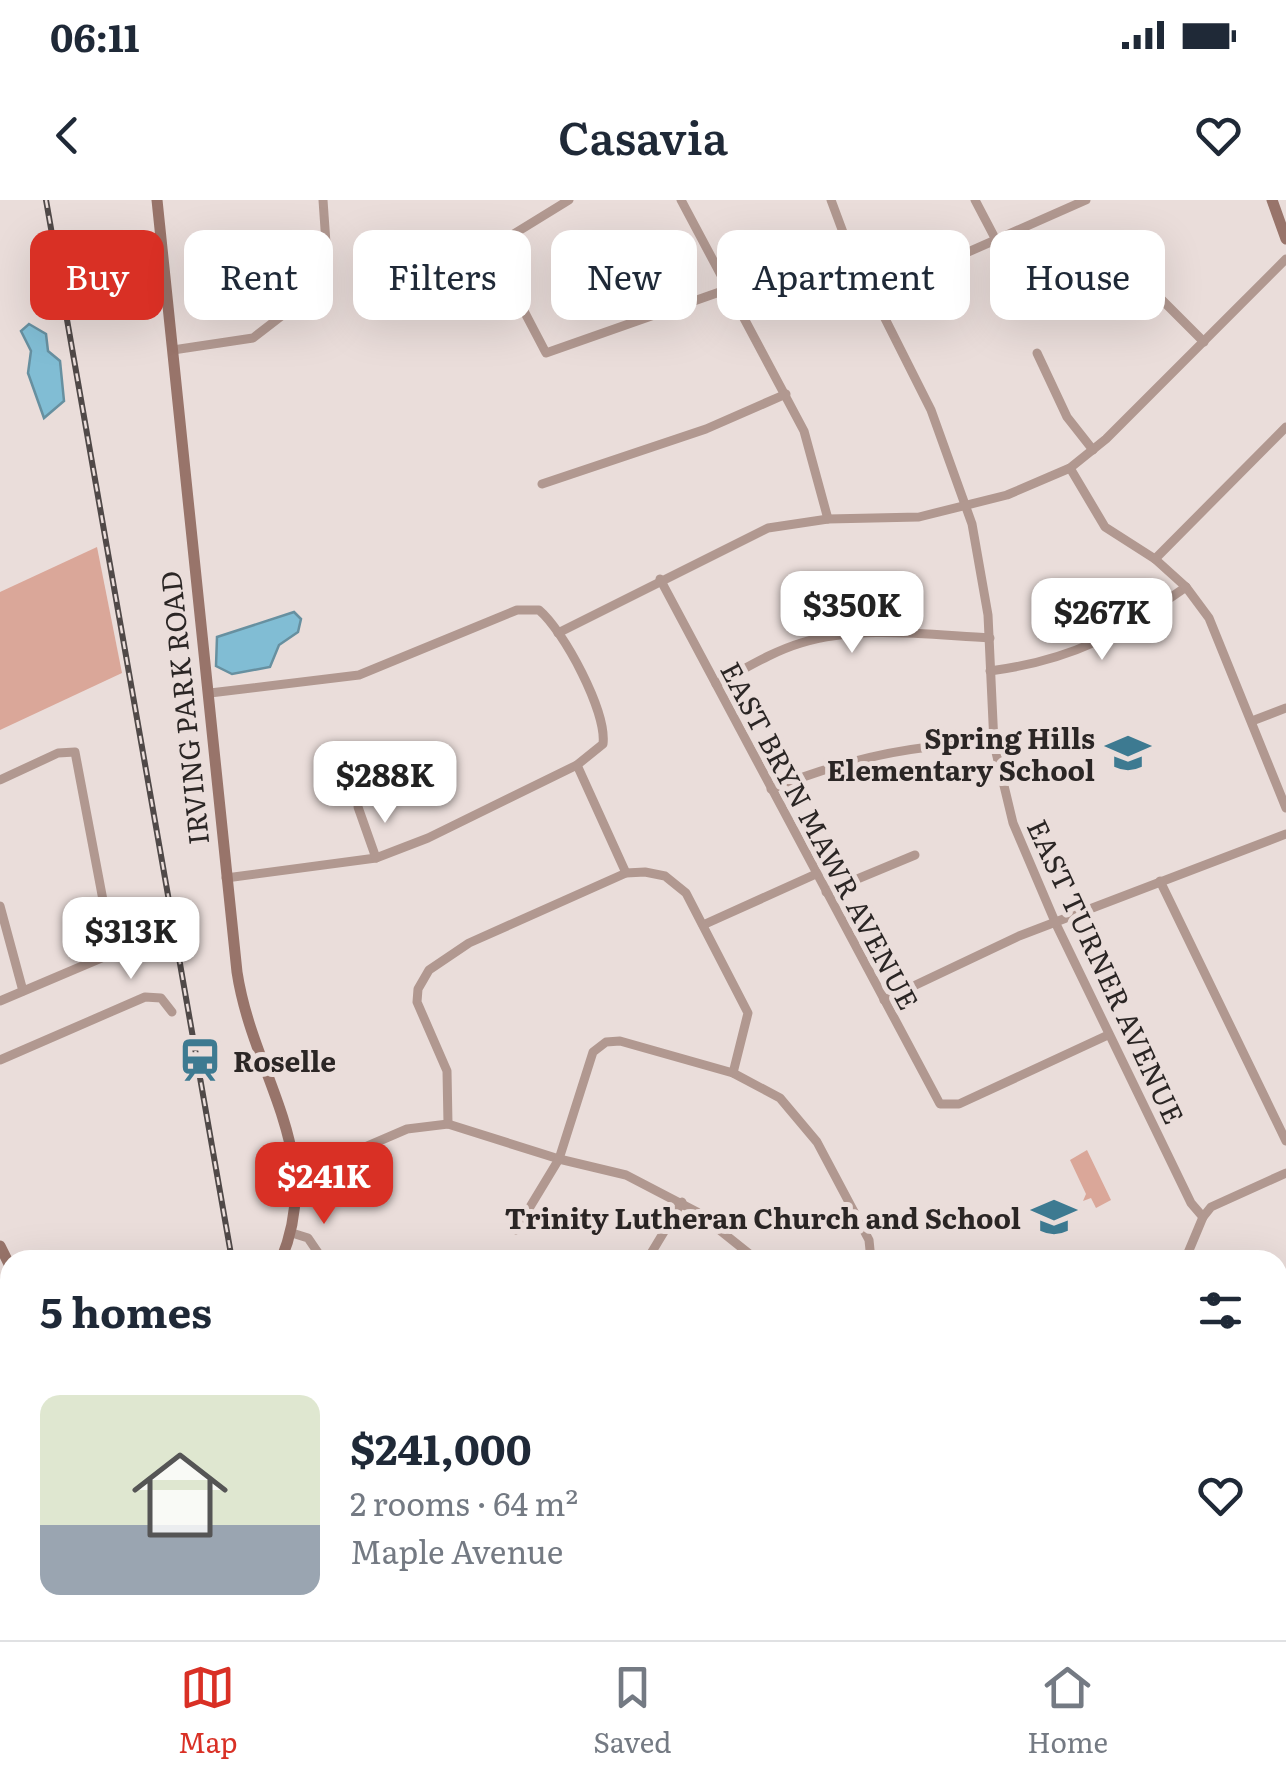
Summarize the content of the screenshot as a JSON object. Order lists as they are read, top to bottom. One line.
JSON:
{"streets":{"main road":["IRVING PARK ROAD"],"street":["EAST BRYN MAWR AVENUE","EAST TURNER AVENUE"]},"crossings":[["EAST BRYN MAWR AVENUE","EAST TURNER AVENUE"]],"places":{"school or university":["Spring Hills Elementary School","Trinity Lutheran Church and School"],"station":["Roselle"]},"page":{"status":"06:11","header":"Casavia","chip":["Buy","Rent","Filters","New","Apartment","House"],"price":["$350K","$267K","$288K","$313K","$241K"],"heading":"5 homes","list":[{"name":"$241,000","note":"2 rooms · 64 m² · Maple Avenue"}],"tabs":["Map","Saved","Home"]}}
